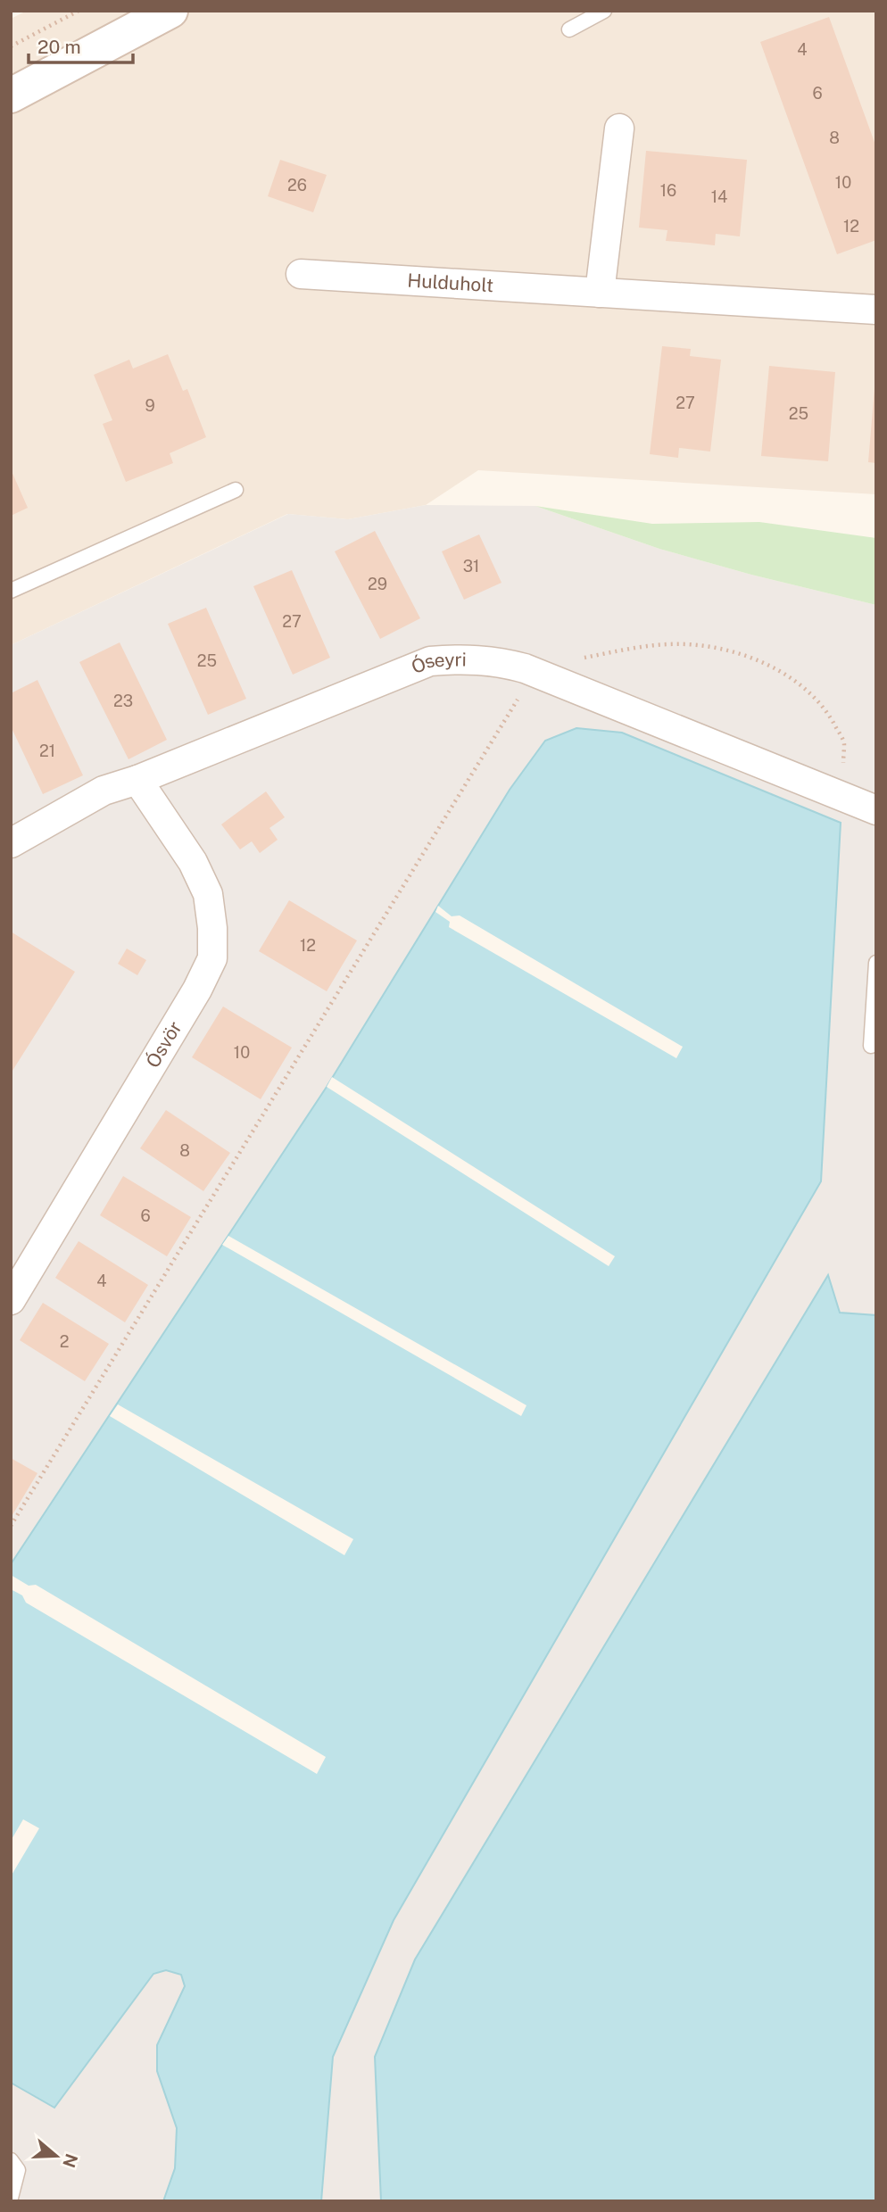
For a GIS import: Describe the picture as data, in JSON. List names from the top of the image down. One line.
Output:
{"streets":{"street":["Hulduholt","Óseyri","Ósvör"]},"crossings":[["Óseyri","Ósvör"]],"house_numbers":["4","6","8","10","26","16","14","12","27","9","25","31","29","27","25","23","21","12","10","8","6","4","2"],"scale_bar":"20 m","north":"right"}
